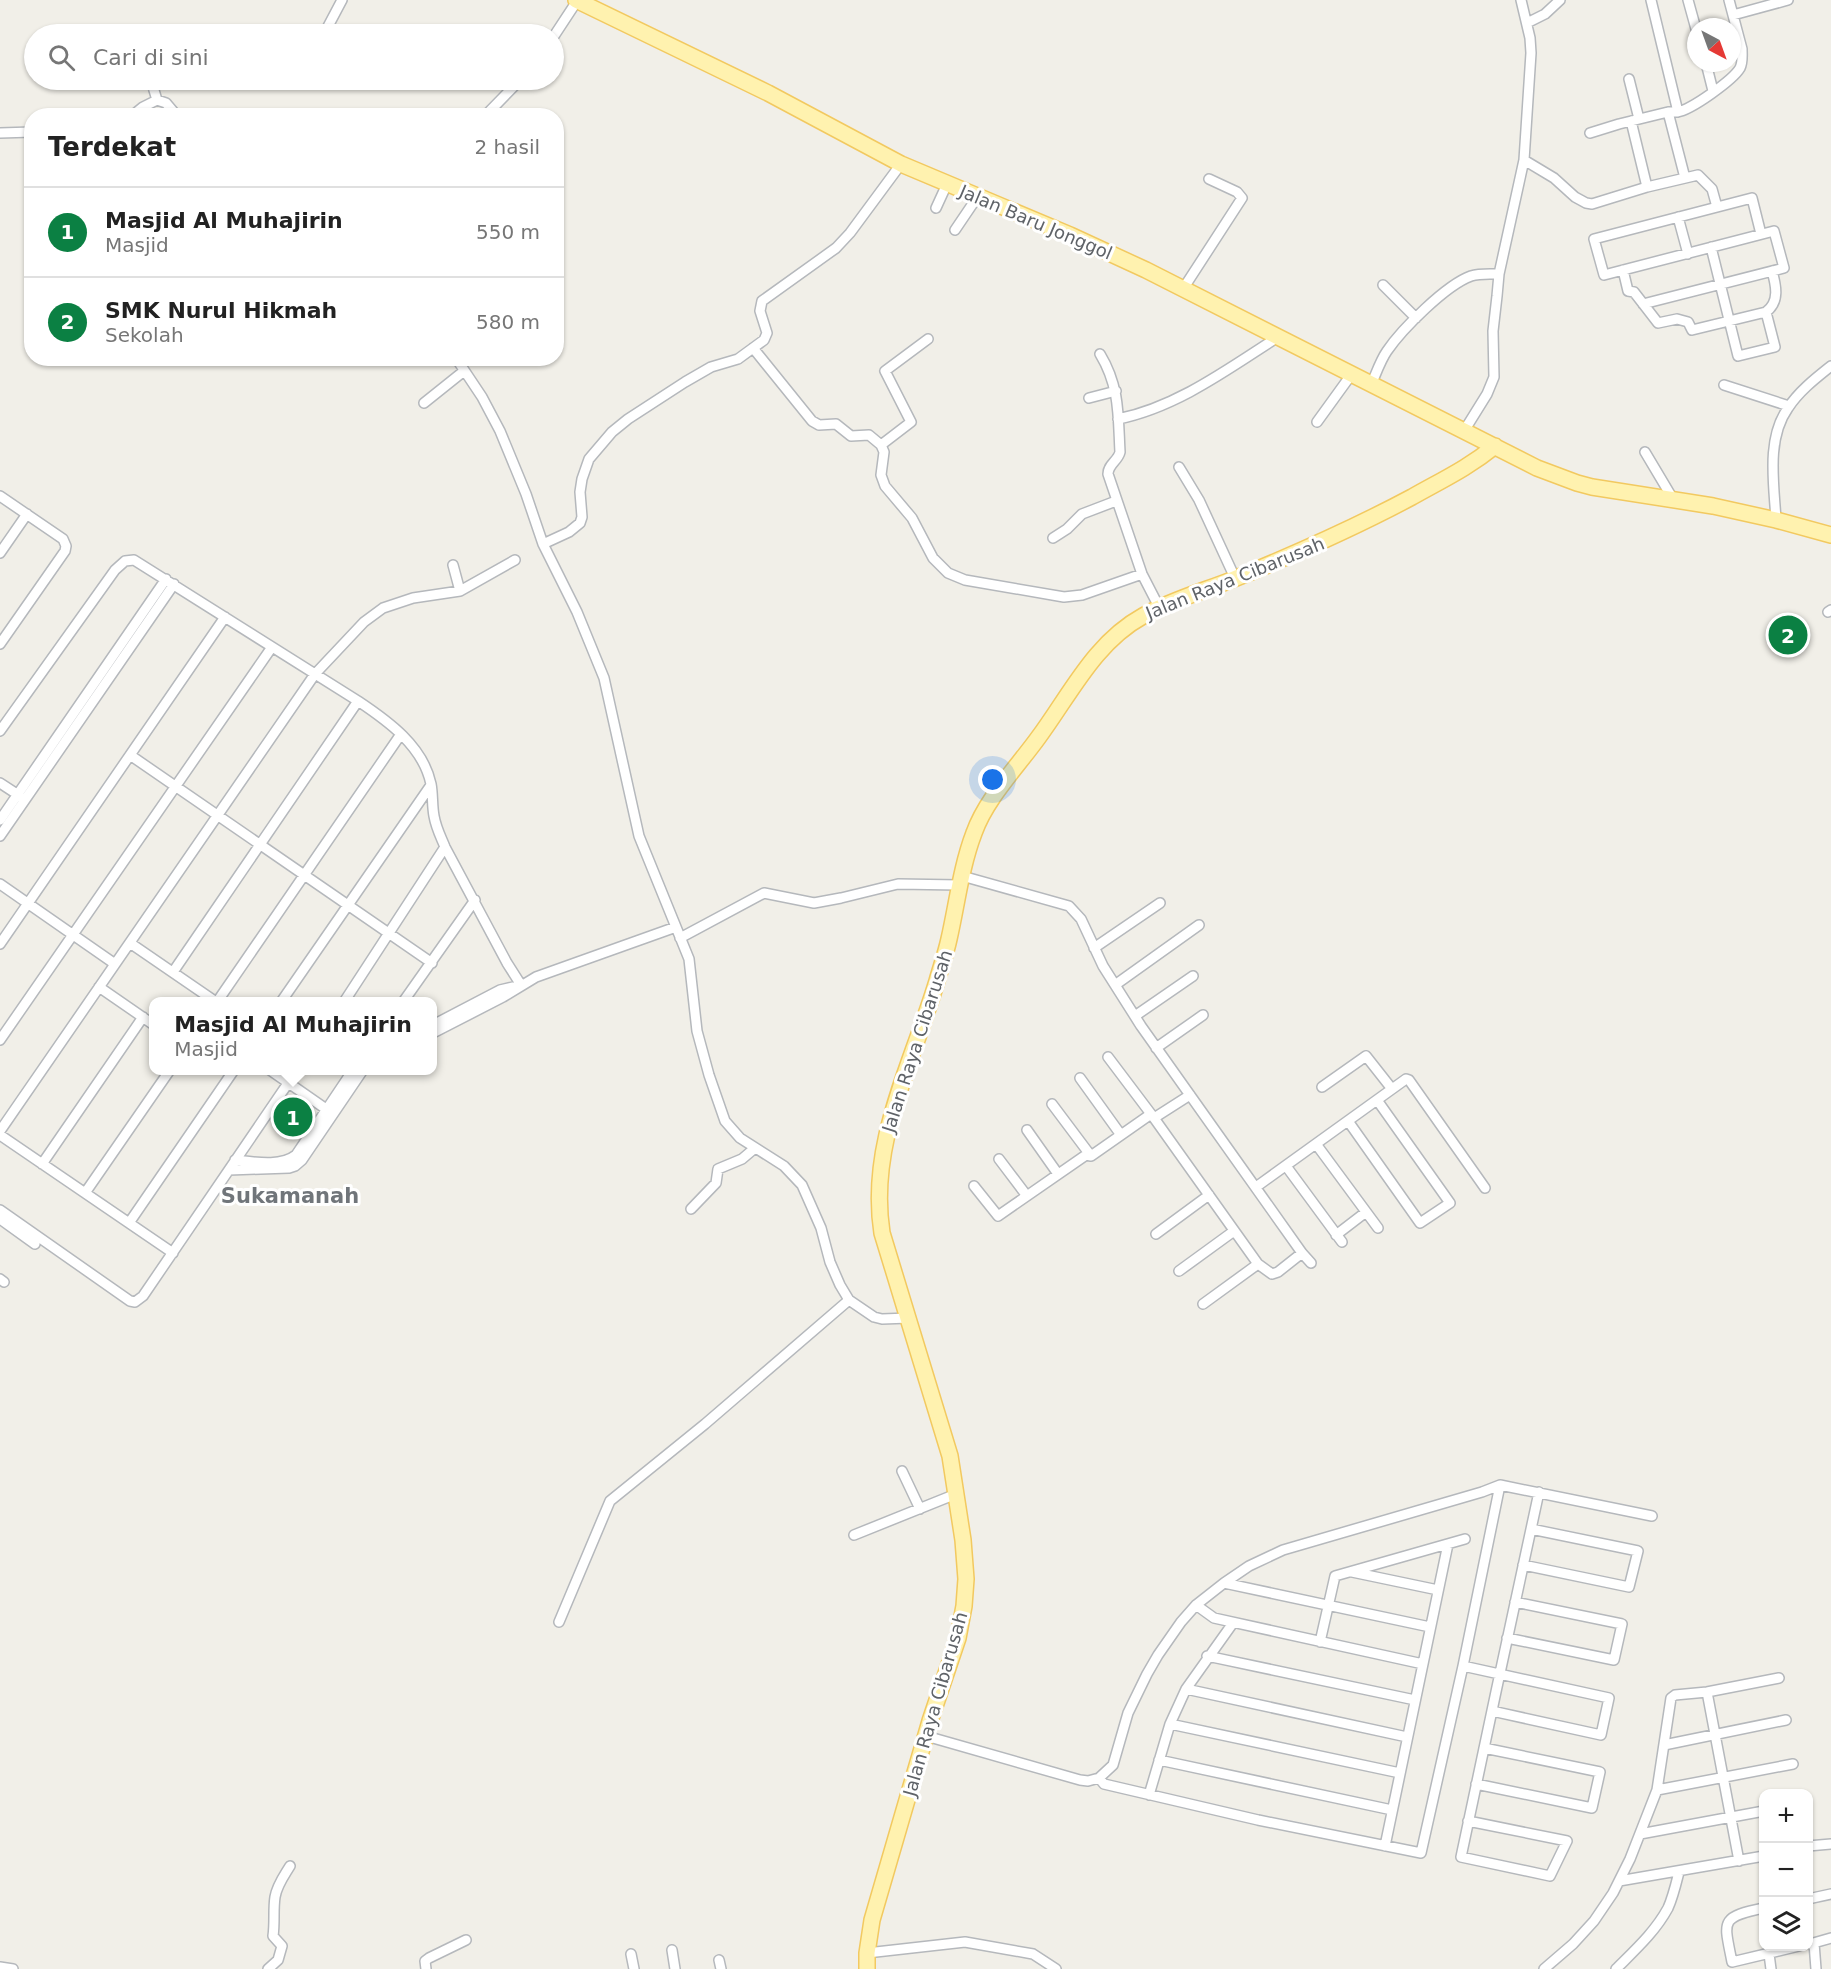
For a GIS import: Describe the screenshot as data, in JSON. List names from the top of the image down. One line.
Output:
{"streets":{"main road":["Jalan Baru Jonggol","Jalan Raya Cibarusah"]},"crossings":[["Jalan Baru Jonggol","Jalan Raya Cibarusah"]],"districts":["Sukamanah"],"north":"bottom right","page":{"search":"Cari di sini","heading":["Terdekat","2 hasil"],"list":[{"mark":"1","name":"Masjid Al Muhajirin","note":"Masjid","value":"550 m"},{"mark":"2","name":"SMK Nurul Hikmah","note":"Sekolah","value":"580 m"}],"pins":["2","1"],"popup":["Masjid Al Muhajirin","Masjid"],"map_buttons":["+","−"]}}
